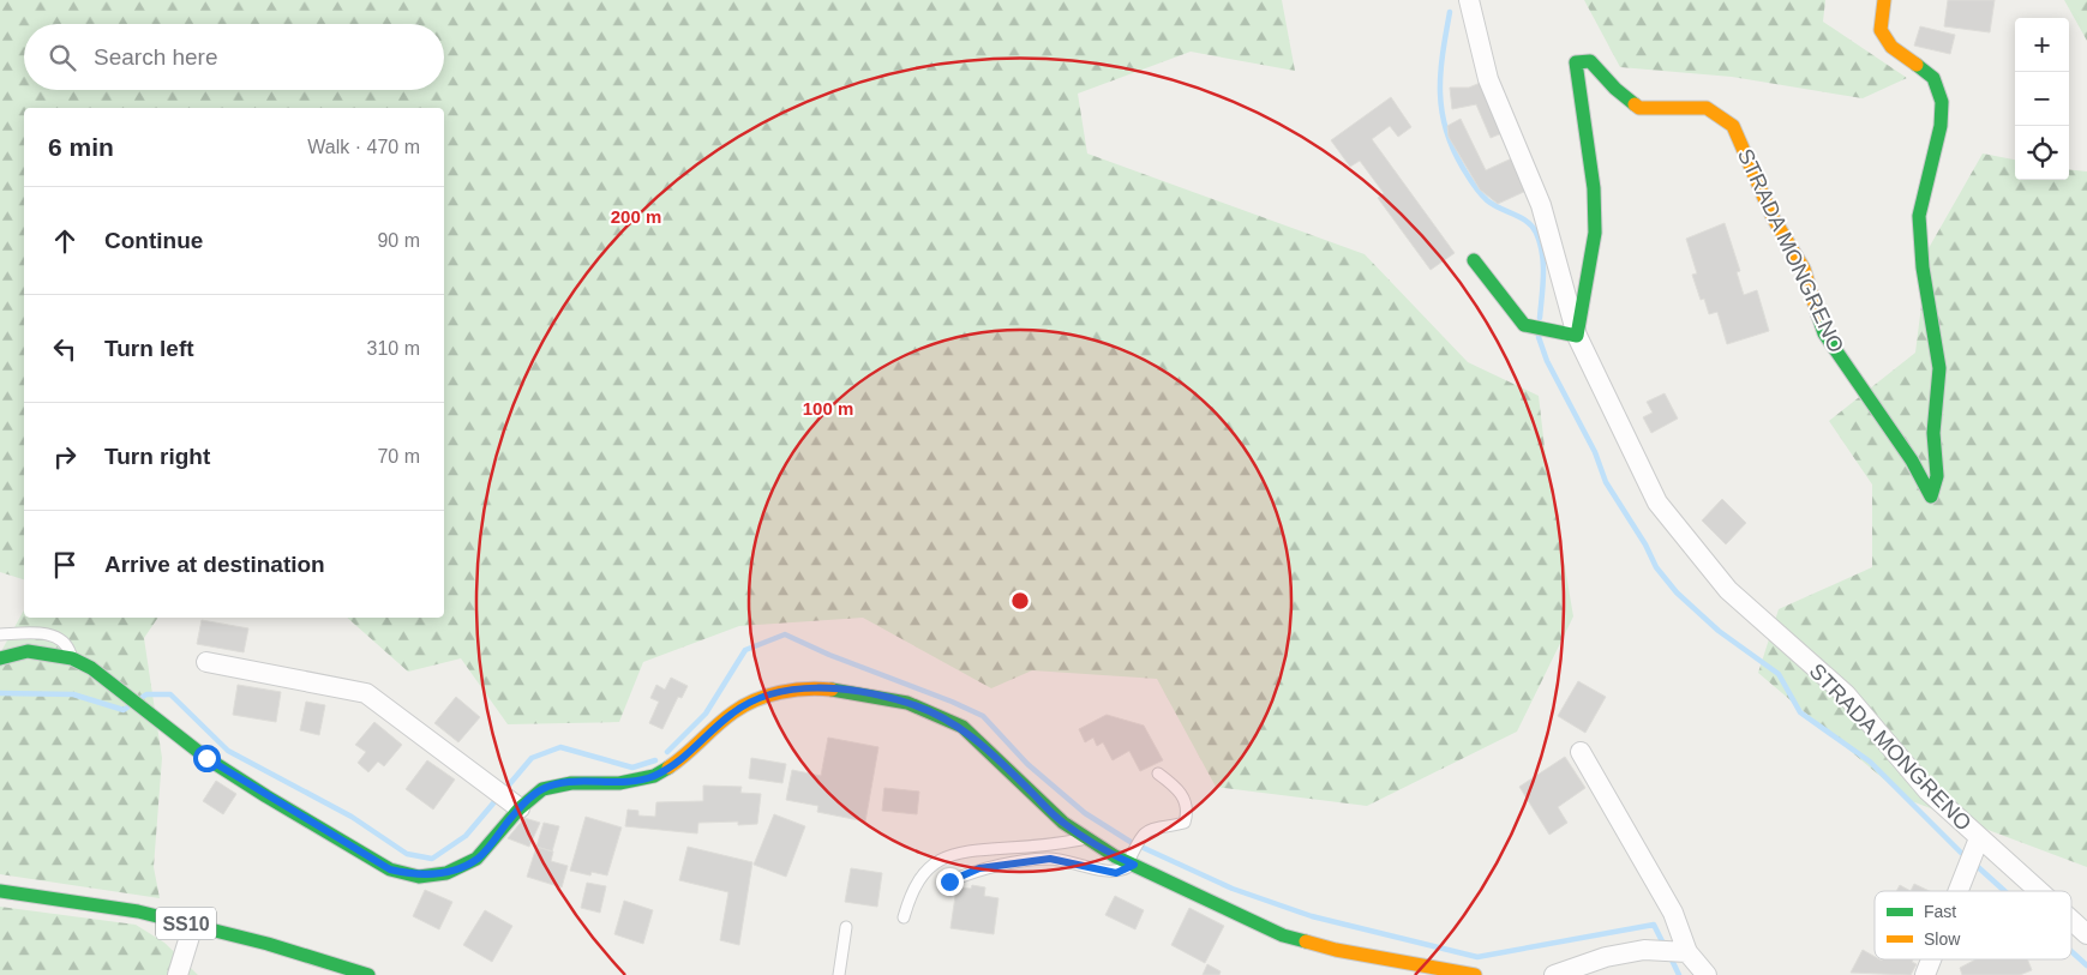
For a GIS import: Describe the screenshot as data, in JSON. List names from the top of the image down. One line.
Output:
{"streets":{"street":["STRADA MONGRENO","SS10"]},"legend":["Fast","Slow"],"page":{"map_buttons":["+","−"],"search":"Search here","heading":["6 min","Walk · 470 m"],"list":[["Continue","90 m"],["Turn left","310 m"],["Turn right","70 m"],"Arrive at destination"]},"rings":["200 m","100 m"]}
